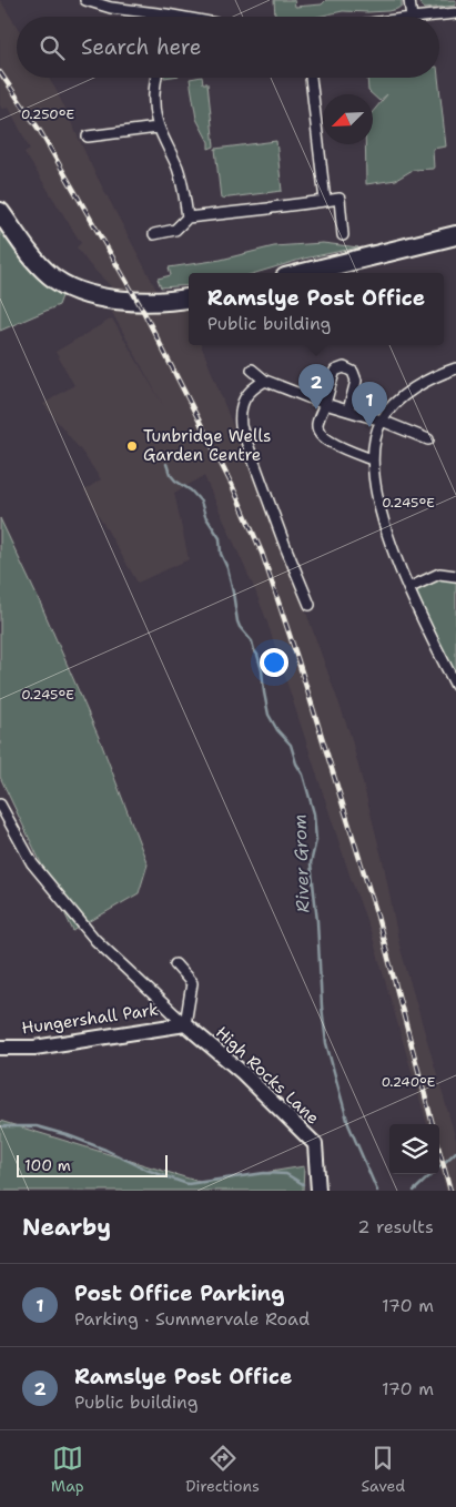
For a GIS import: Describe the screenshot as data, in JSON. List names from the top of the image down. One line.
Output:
{"streets":{"street":["Hungershall Park","High Rocks Lane"]},"crossings":[["Hungershall Park","High Rocks Lane"]],"water":["River Grom"],"places":["Tunbridge Wells Garden Centre"],"scale_bar":"100 m","north":"bottom left","page":{"search":"Search here","popup":["Ramslye Post Office","Public building"],"pins":["2","1"],"scale":"100 m","heading":["Nearby","2 results"],"list":[{"mark":"1","name":"Post Office Parking","note":"Parking · Summervale Road","value":"170 m"},{"mark":"2","name":"Ramslye Post Office","note":"Public building","value":"170 m"}],"nav":["Map","Directions","Saved"]},"coordinates":["0.250°E","0.245°E","0.240°E"]}
